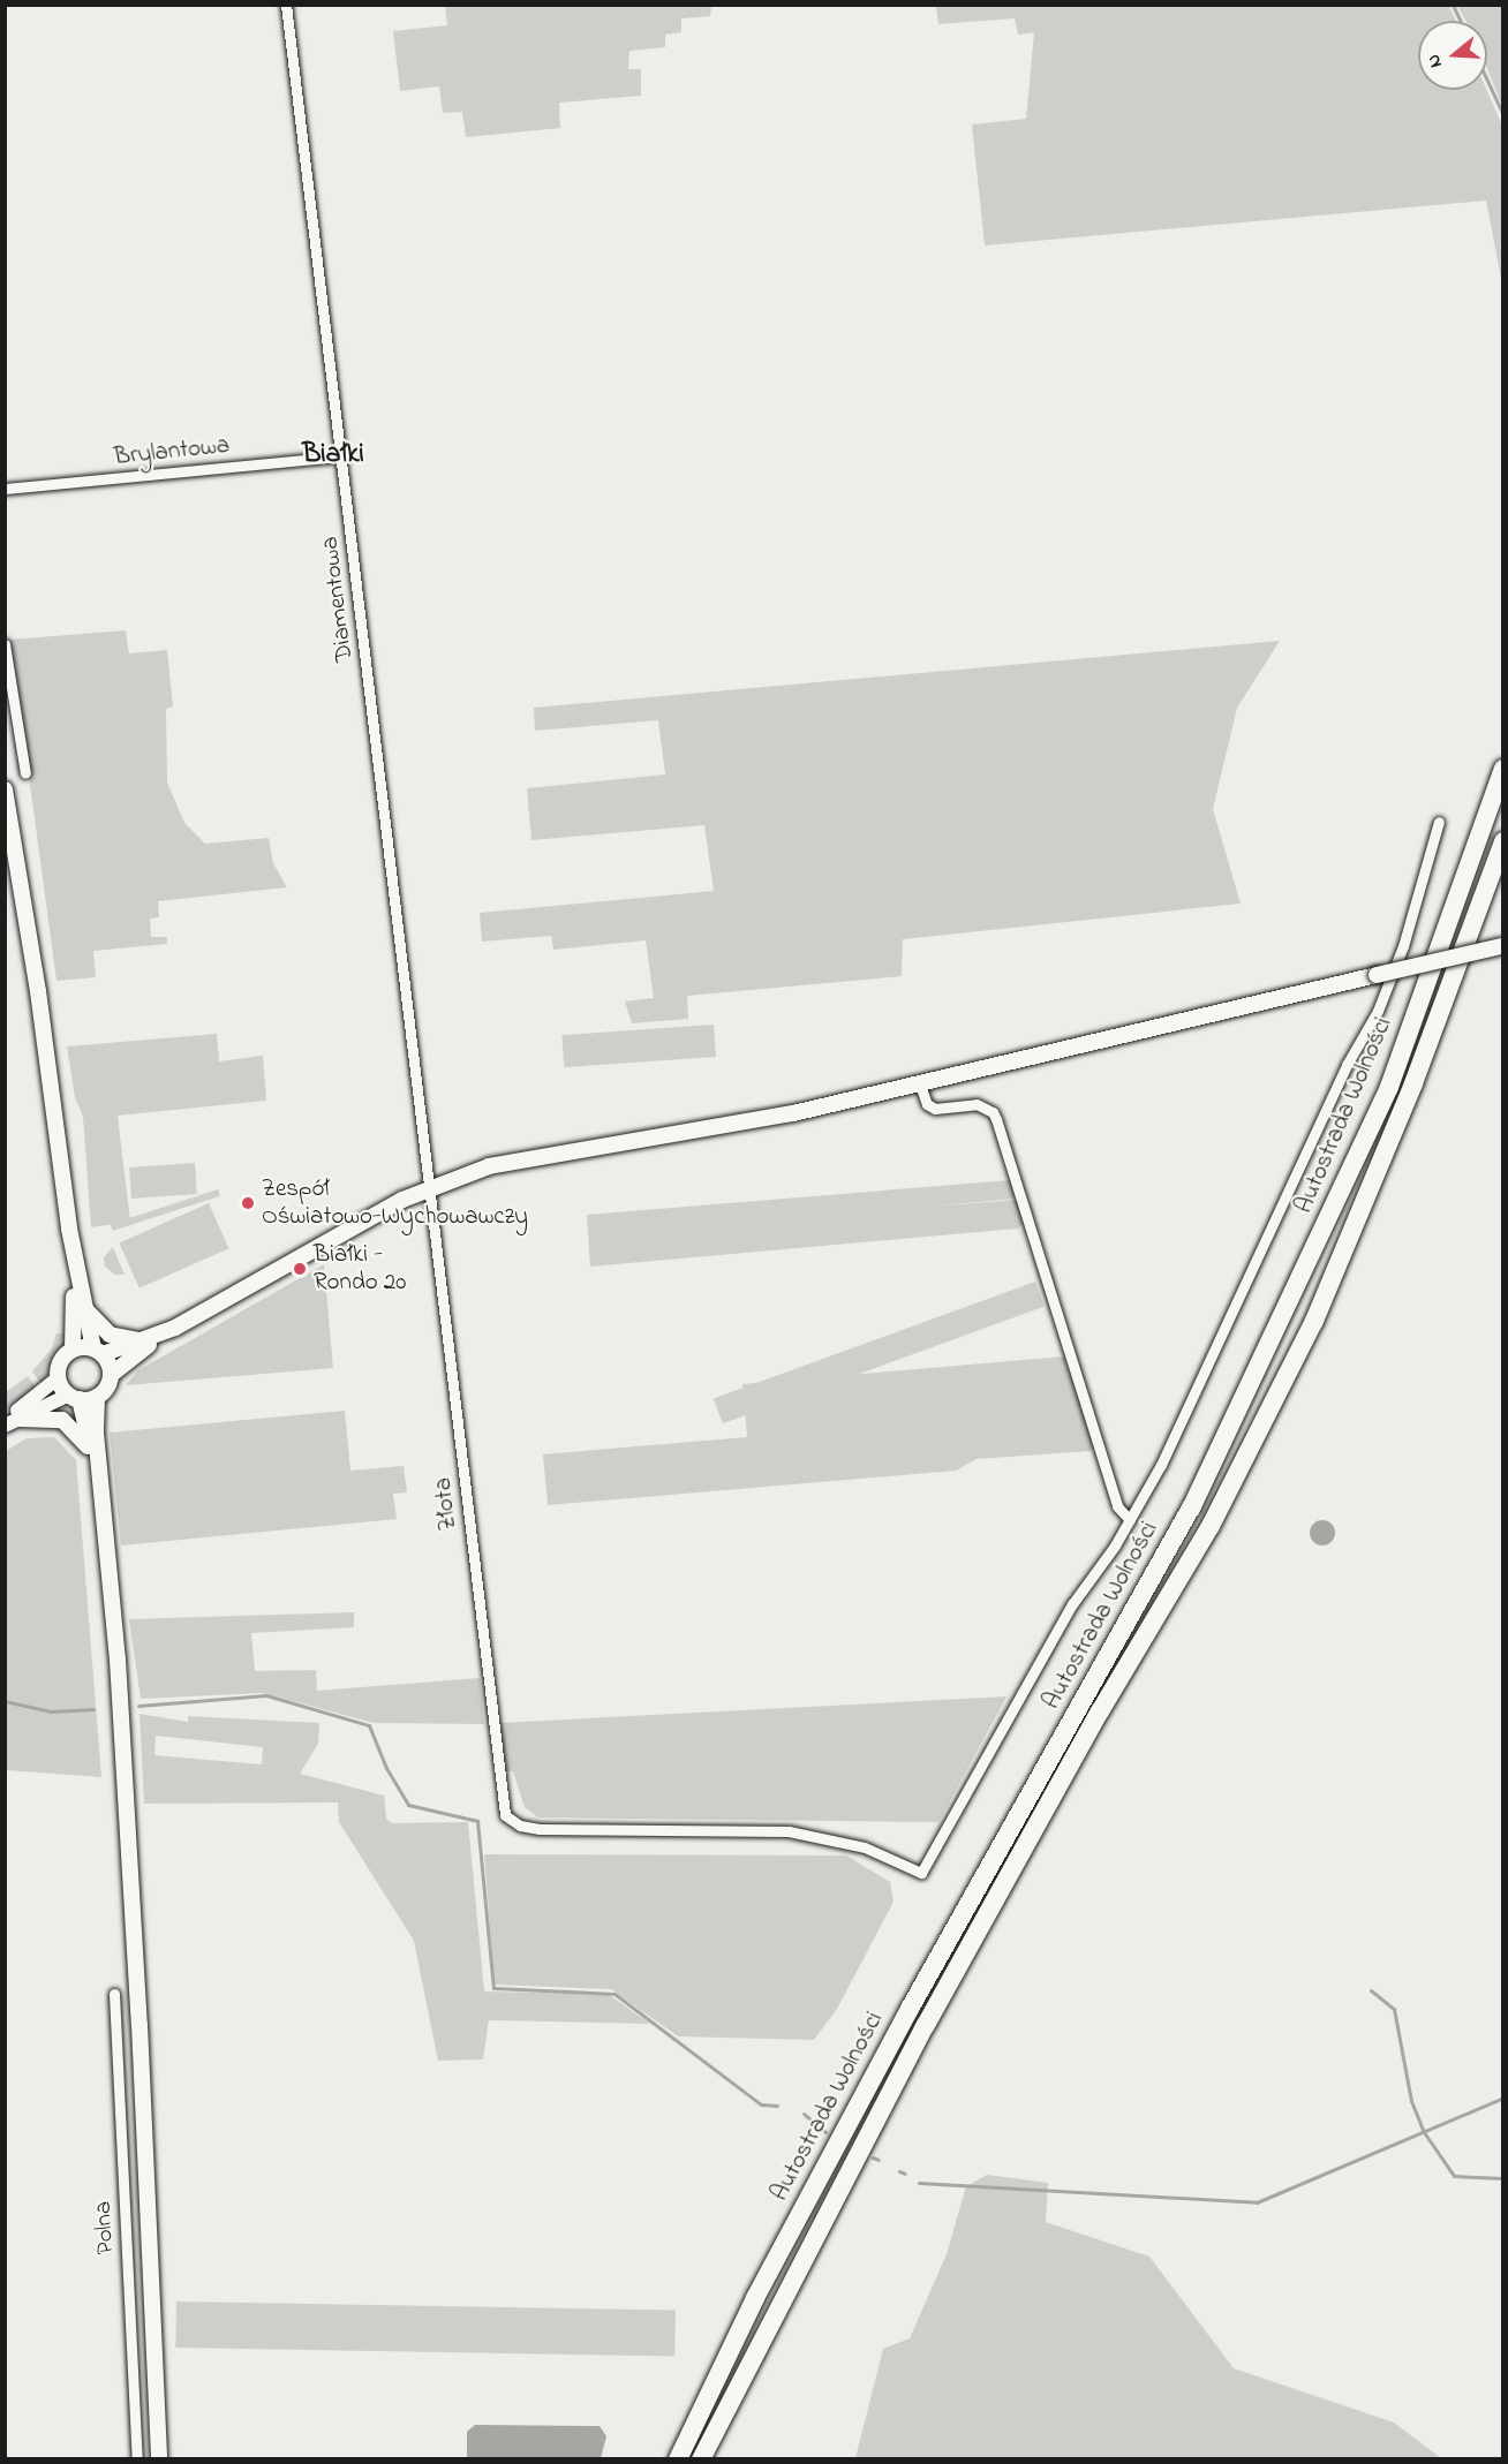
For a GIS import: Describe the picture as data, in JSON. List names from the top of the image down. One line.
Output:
{"streets":{"highway":["Autostrada Wolności"],"street":["Brylantowa","Diamentowa","Złota","Polna"]},"crossings":[["Brylantowa","Diamentowa"],["Diamentowa","Złota"]],"districts":["Białki"],"places":["Zespół Oświatowo-Wychowawczy","Białki - Rondo 20"],"north":"left"}
